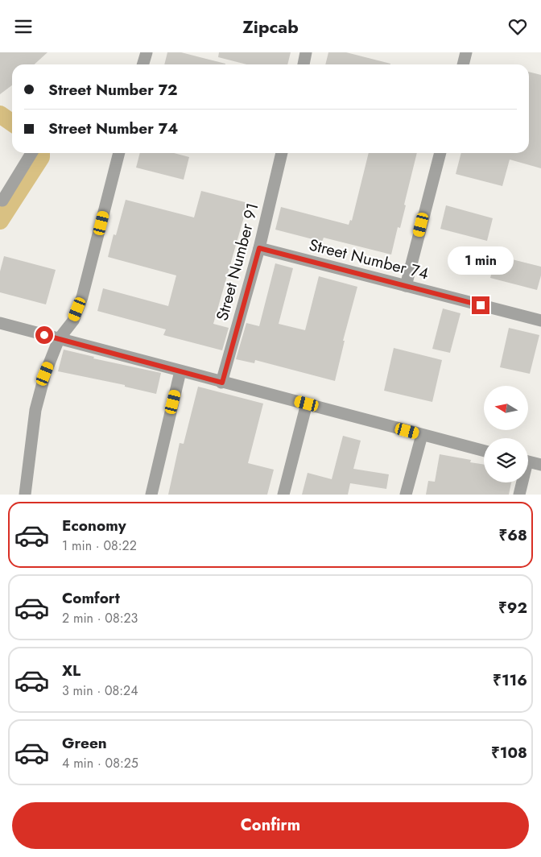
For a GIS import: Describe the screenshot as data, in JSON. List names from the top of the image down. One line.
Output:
{"streets":{"street":["Street Number 74","Street Number 91"]},"crossings":[["Street Number 74","Street Number 91"]],"north":"left","page":{"header":"Zipcab","banner":["Street Number 72","Street Number 74"],"bubble":"1 min","list":[{"name":"Economy","note":"1 min · 08:22","value":"₹68"},{"name":"Comfort","note":"2 min · 08:23","value":"₹92"},{"name":"XL","note":"3 min · 08:24","value":"₹116"},{"name":"Green","note":"4 min · 08:25","value":"₹108"}],"buttons":"Confirm"}}
